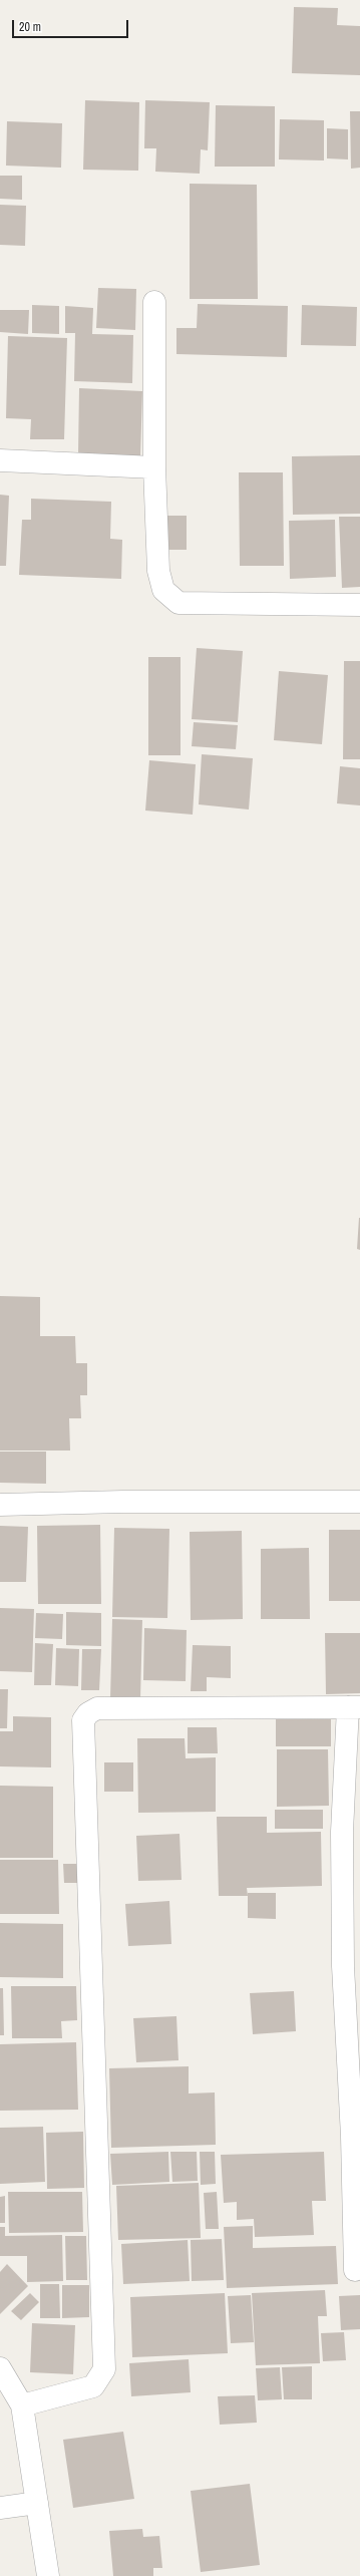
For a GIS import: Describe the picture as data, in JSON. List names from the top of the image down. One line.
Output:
{"scale_bar":"20 m"}
